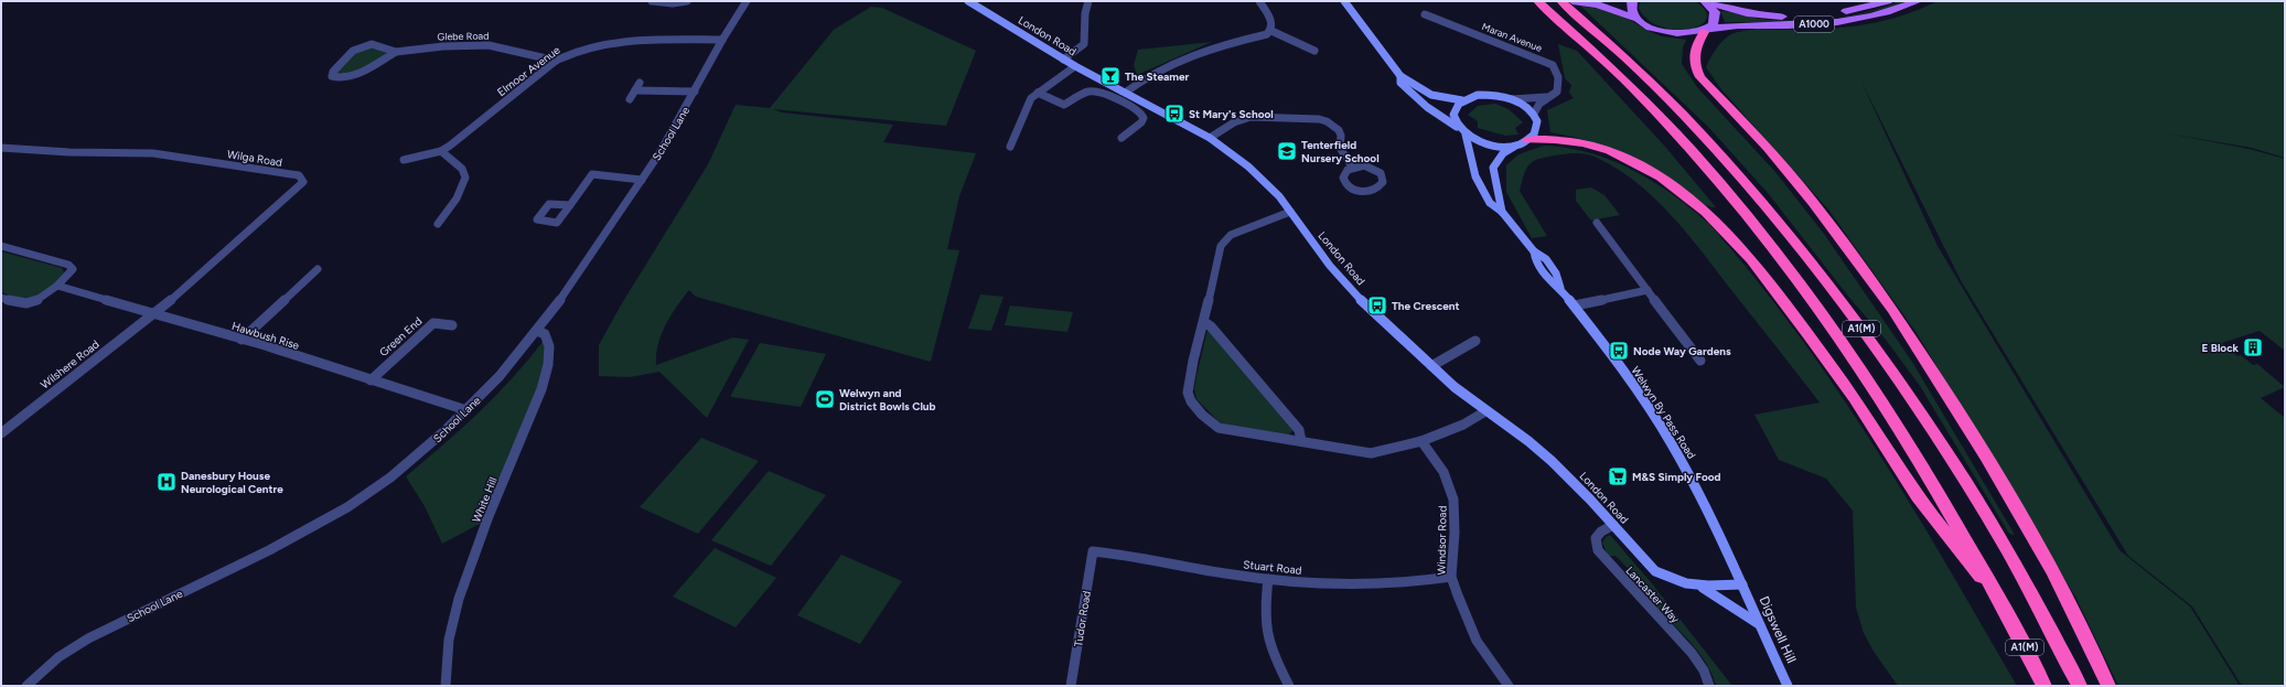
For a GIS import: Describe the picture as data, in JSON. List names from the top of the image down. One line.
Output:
{"streets":{"highway":["A1(M)"],"main road":["A1000","London Road","Welwyn By Pass Road","Digswell Hill"],"street":["Glebe Road","Maran Avenue","Elmoor Avenue","School Lane","Wilga Road","Hawbush Rise","Green End","Wilshere Road","White Hill","Windsor Road","Stuart Road","Lancaster Way","Tudor Road"]},"crossings":[["London Road","Welwyn By Pass Road"],["London Road","Lancaster Way"],["London Road","Digswell Hill"],["Glebe Road","Elmoor Avenue"],["Maran Avenue","A1(M)"],["Maran Avenue","Welwyn By Pass Road"],["Elmoor Avenue","School Lane"],["School Lane","Hawbush Rise"],["School Lane","White Hill"],["Wilga Road","Hawbush Rise"],["Wilga Road","Wilshere Road"],["A1(M)","Welwyn By Pass Road"],["Hawbush Rise","Green End"],["Hawbush Rise","Wilshere Road"],["Welwyn By Pass Road","Digswell Hill"],["Windsor Road","Stuart Road"],["Stuart Road","Tudor Road"]],"places":{"bar":["The Steamer"],"bus stop":["St Mary's School","The Crescent","Node Way Gardens"],"school or university":["Tenterfield Nursery School"],"building":["E Block"],"sports":["Welwyn and District Bowls Club"],"supermarket":["M&S Simply Food"],"hospital":["Danesbury House Neurological Centre"]}}
